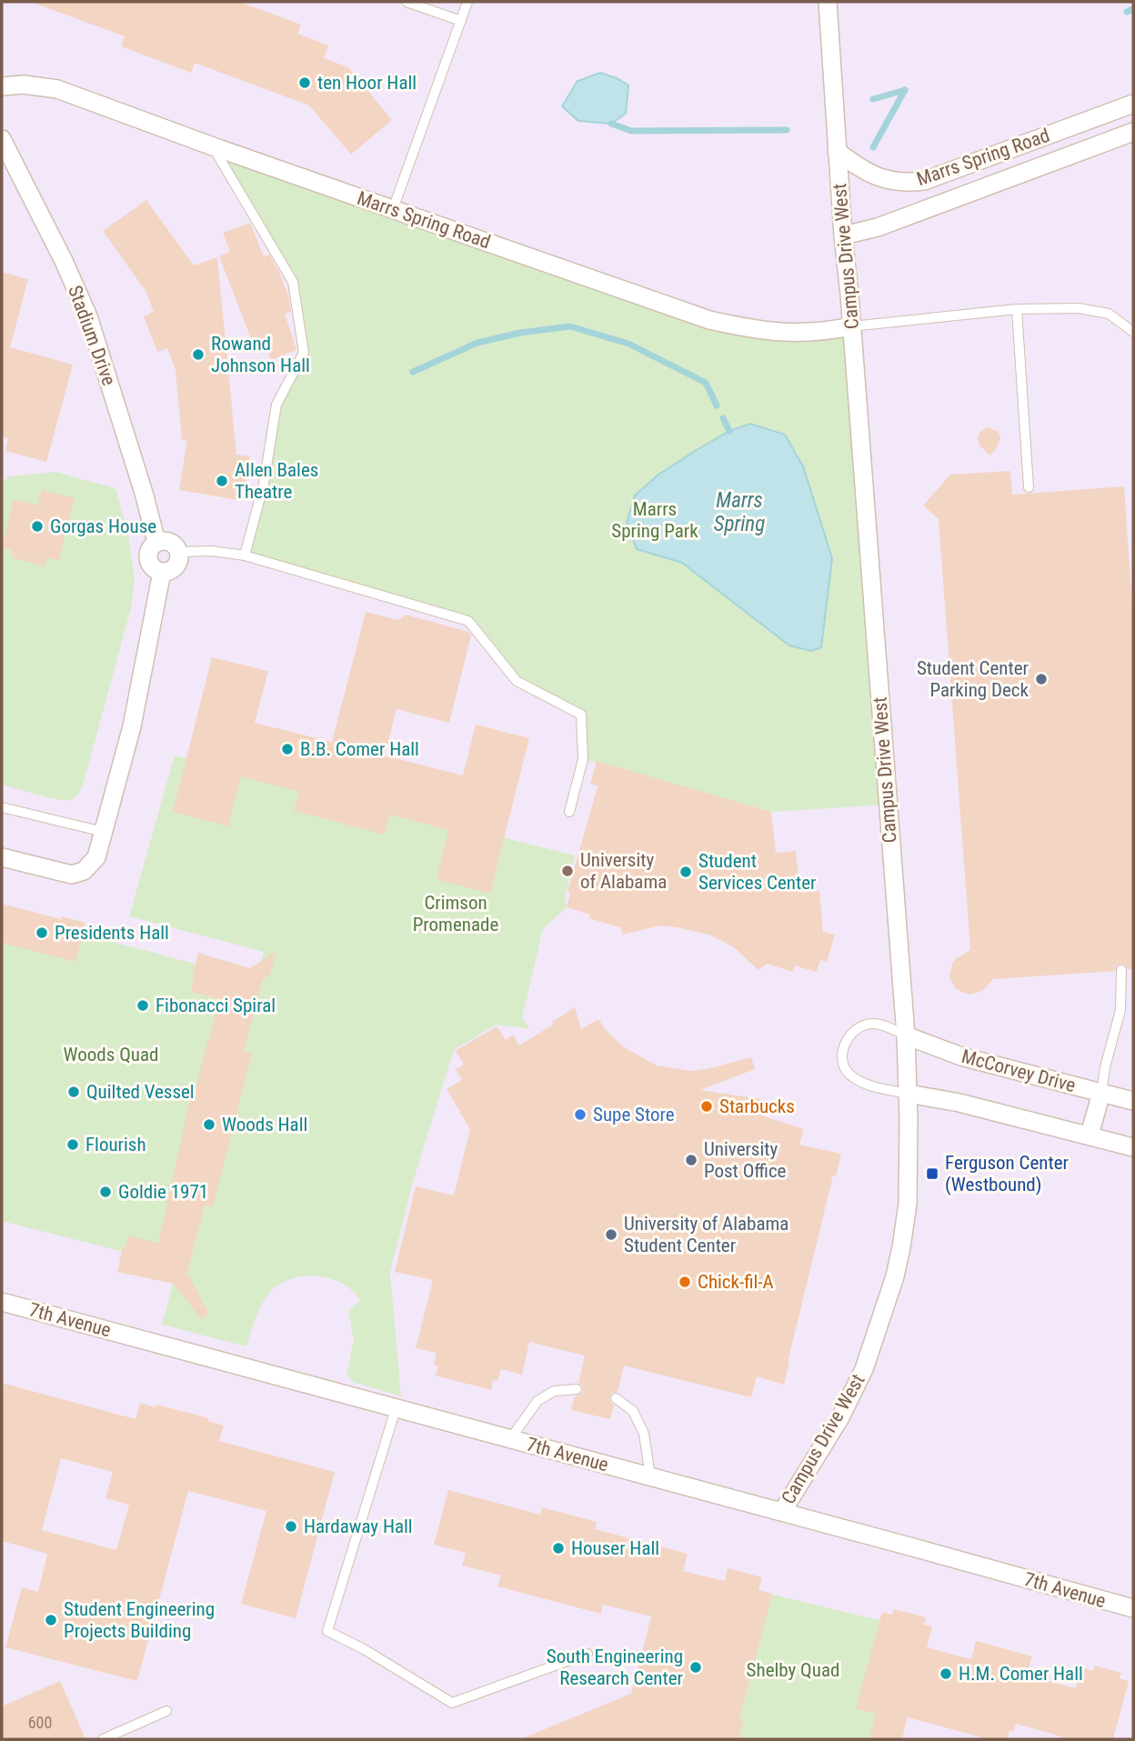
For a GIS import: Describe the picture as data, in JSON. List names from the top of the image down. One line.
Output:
{"streets":{"street":["Marrs Spring Road","Campus Drive West","Stadium Drive","McCorvey Drive","7th Avenue"]},"crossings":[["Marrs Spring Road","Campus Drive West"],["Campus Drive West","McCorvey Drive"],["Campus Drive West","7th Avenue"]],"water":["Marrs Spring"],"parks":["Marrs Spring Park","Crimson Promenade","Woods Quad","Shelby Quad"],"places":{"other":["ten Hoor Hall","Rowand Johnson Hall","Allen Bales Theatre","Gorgas House","Student Center Parking Deck","B.B. Comer Hall","University of Alabama","Student Services Center","Presidents Hall","Fibonacci Spiral","Quilted Vessel","Starbucks","Supe Store","Woods Hall","Flourish","University Post Office","Goldie 1971","University of Alabama Student Center","Chick-fil-A","Hardaway Hall","Houser Hall","Student Engineering Projects Building","South Engineering Research Center","H.M. Comer Hall"],"transit":["Ferguson Center (Westbound)"]},"house_numbers":["600"]}
